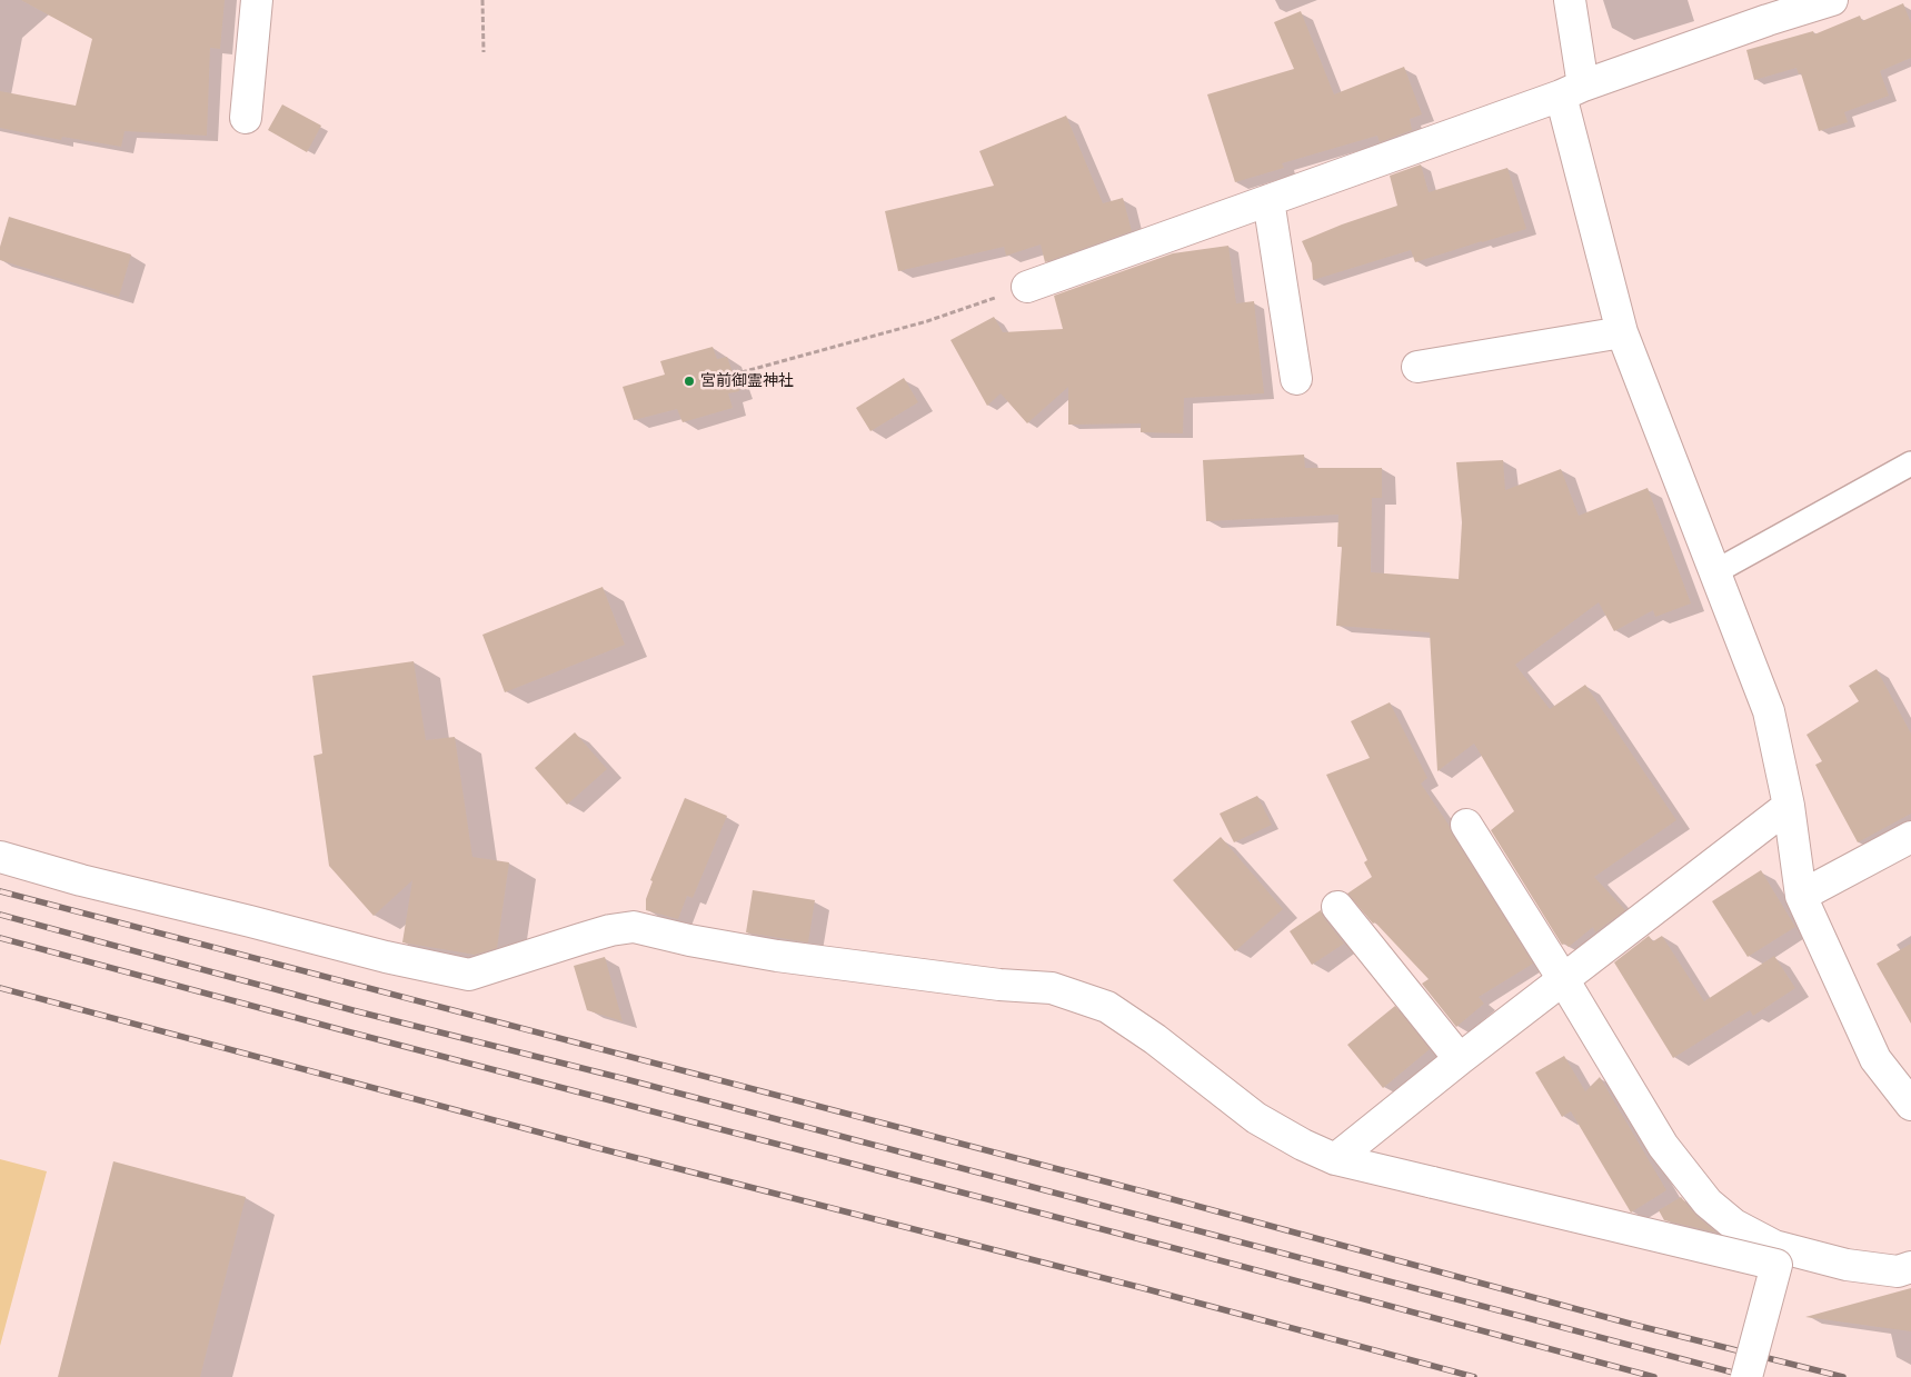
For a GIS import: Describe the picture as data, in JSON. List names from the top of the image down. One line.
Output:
{"places":["宮前御霊神社"]}
